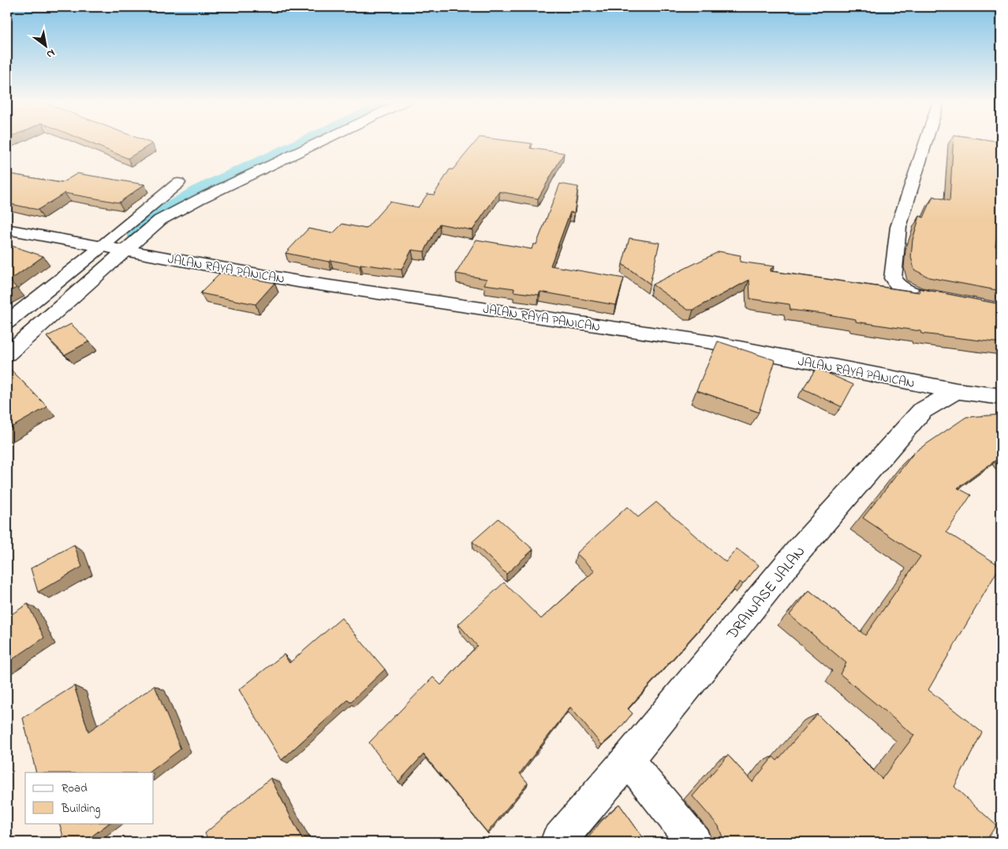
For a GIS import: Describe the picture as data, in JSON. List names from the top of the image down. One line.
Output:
{"streets":{"street":["JALAN RAYA PANICAN","DRAINASE JALAN"]},"crossings":[["JALAN RAYA PANICAN","DRAINASE JALAN"]],"legend":["Road","Building"],"north":"bottom right"}
